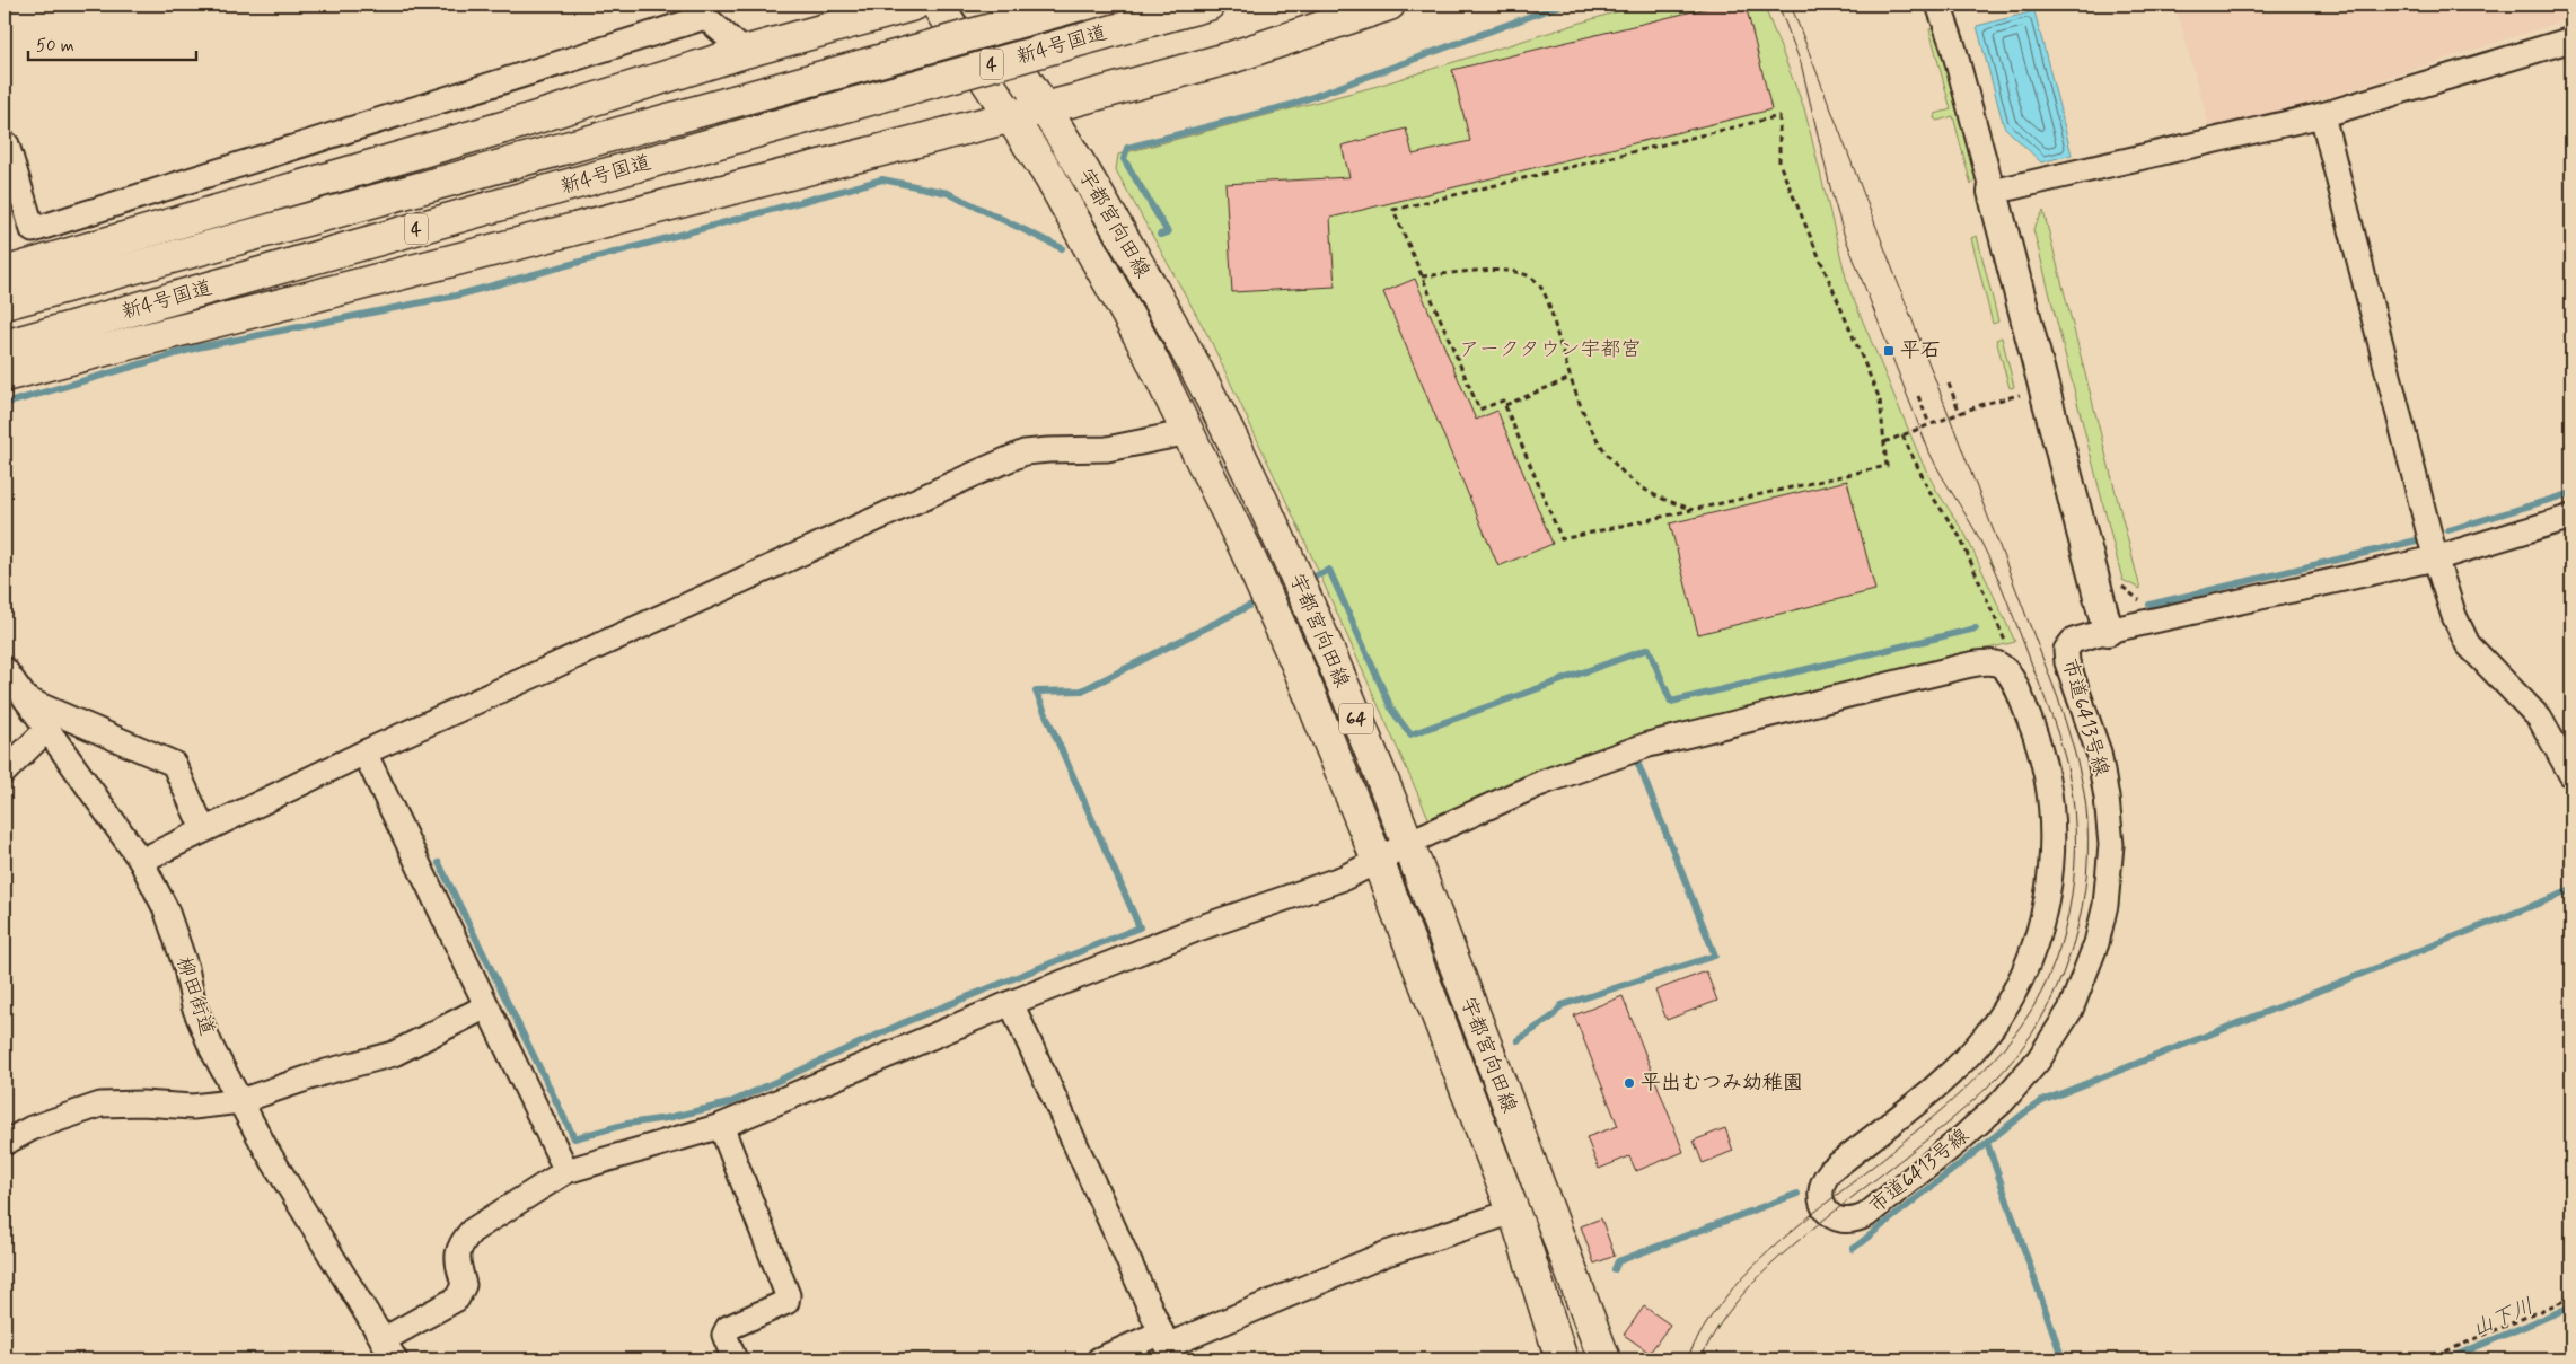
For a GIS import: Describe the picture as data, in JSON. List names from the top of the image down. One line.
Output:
{"streets":{"main road":["新4号国道","4","宇都宮向田線","64"],"street":["市道6413号線","柳田街道"]},"water":["山下川"],"parks":["アークタウン宇都宮"],"places":{"transit":["平石"],"other":["平出むつみ幼稚園"]},"scale_bar":"50 m"}
